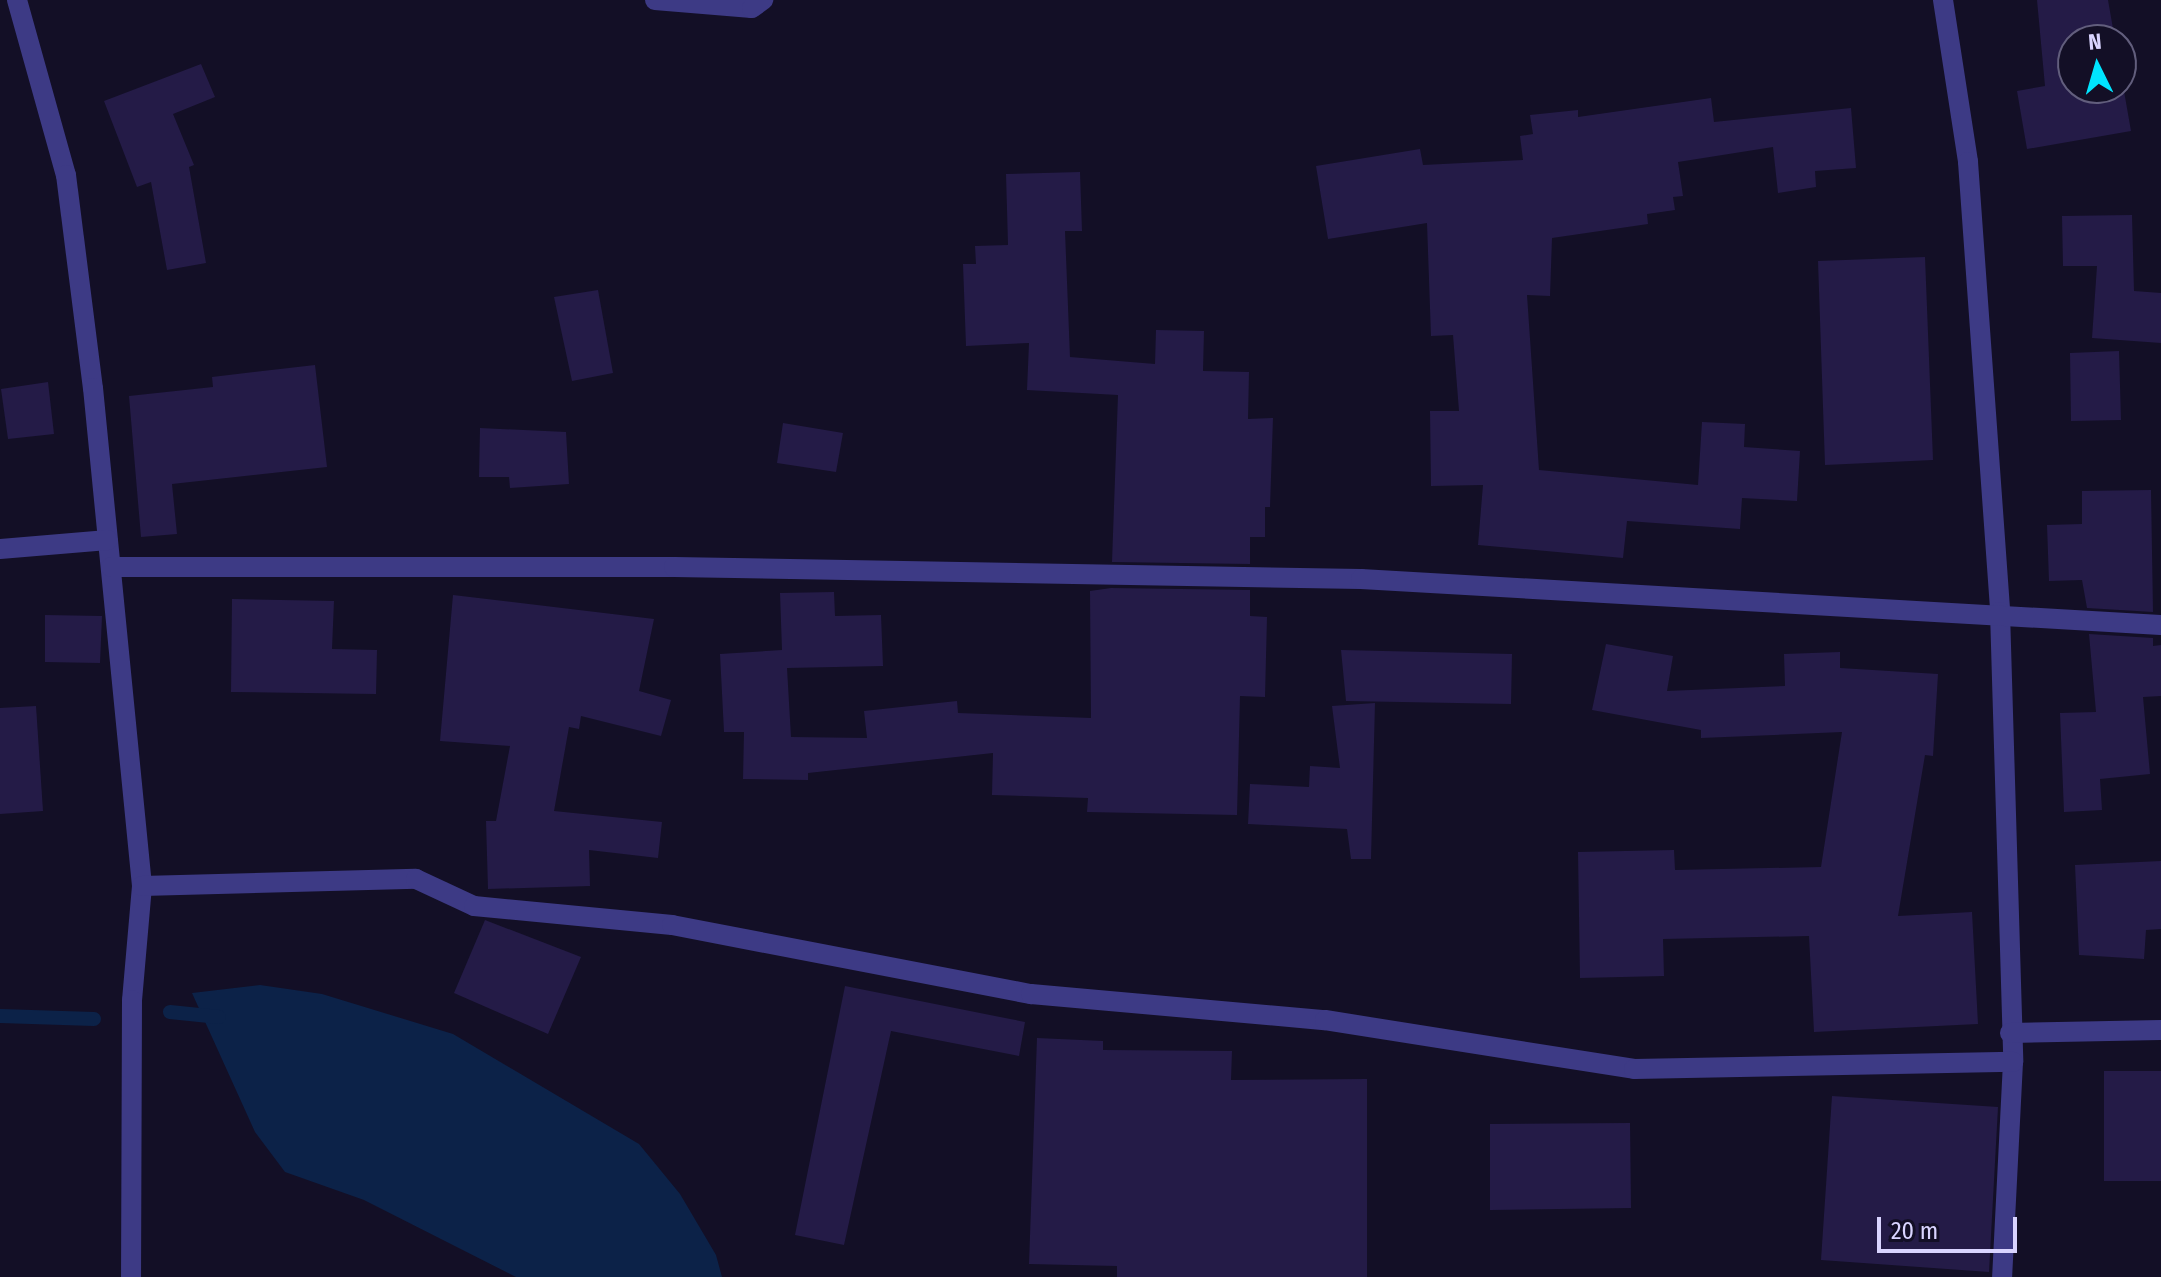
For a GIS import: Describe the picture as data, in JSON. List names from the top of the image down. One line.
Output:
{"scale_bar":"20 m","north":"top"}
